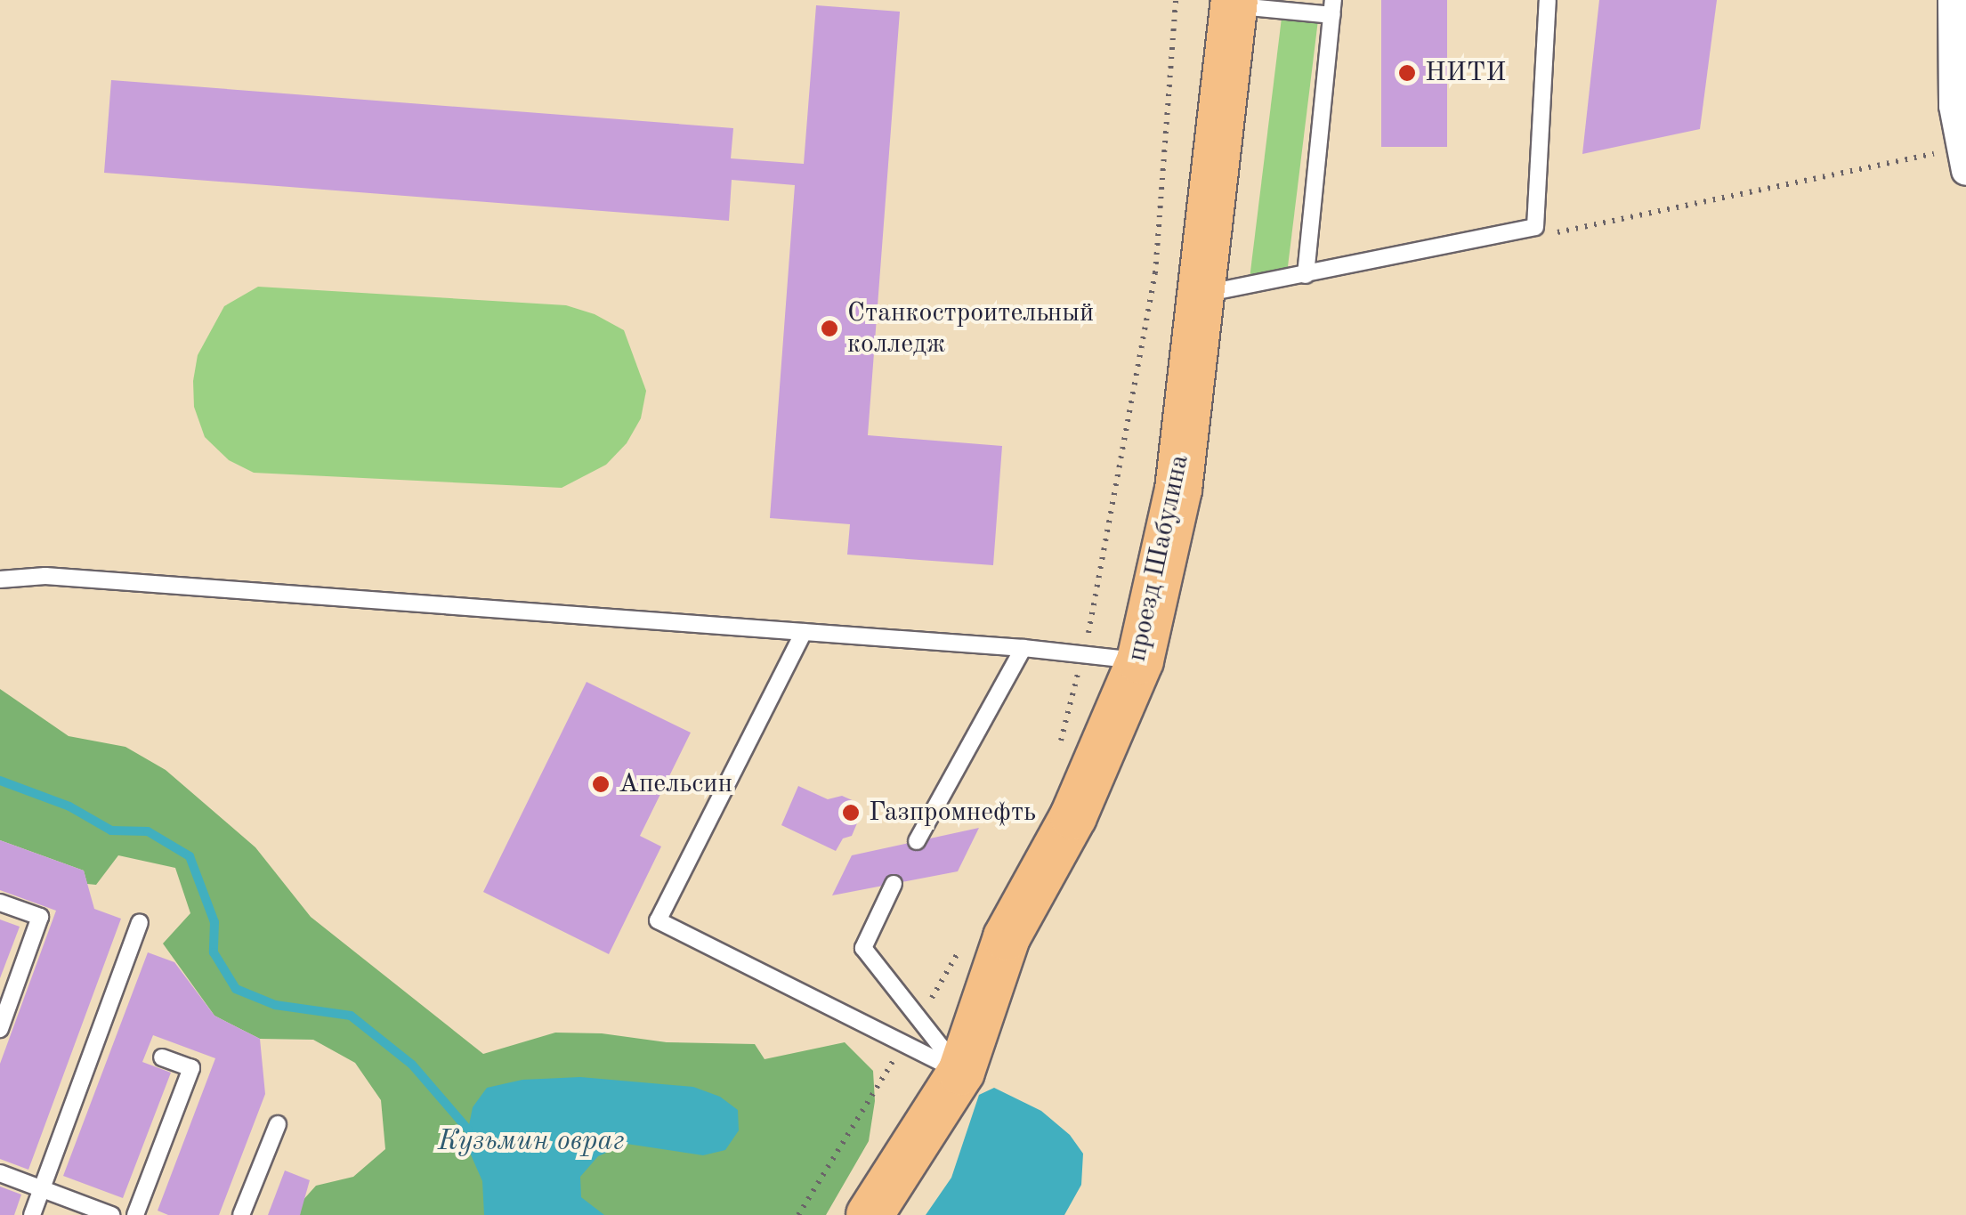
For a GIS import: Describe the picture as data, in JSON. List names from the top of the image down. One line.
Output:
{"streets":{"main road":["проезд Шабулина"]},"water":["Кузьмин овраг"],"places":["НИТИ","Станкостроительный колледж","Апельсин","Газпромнефть"]}
